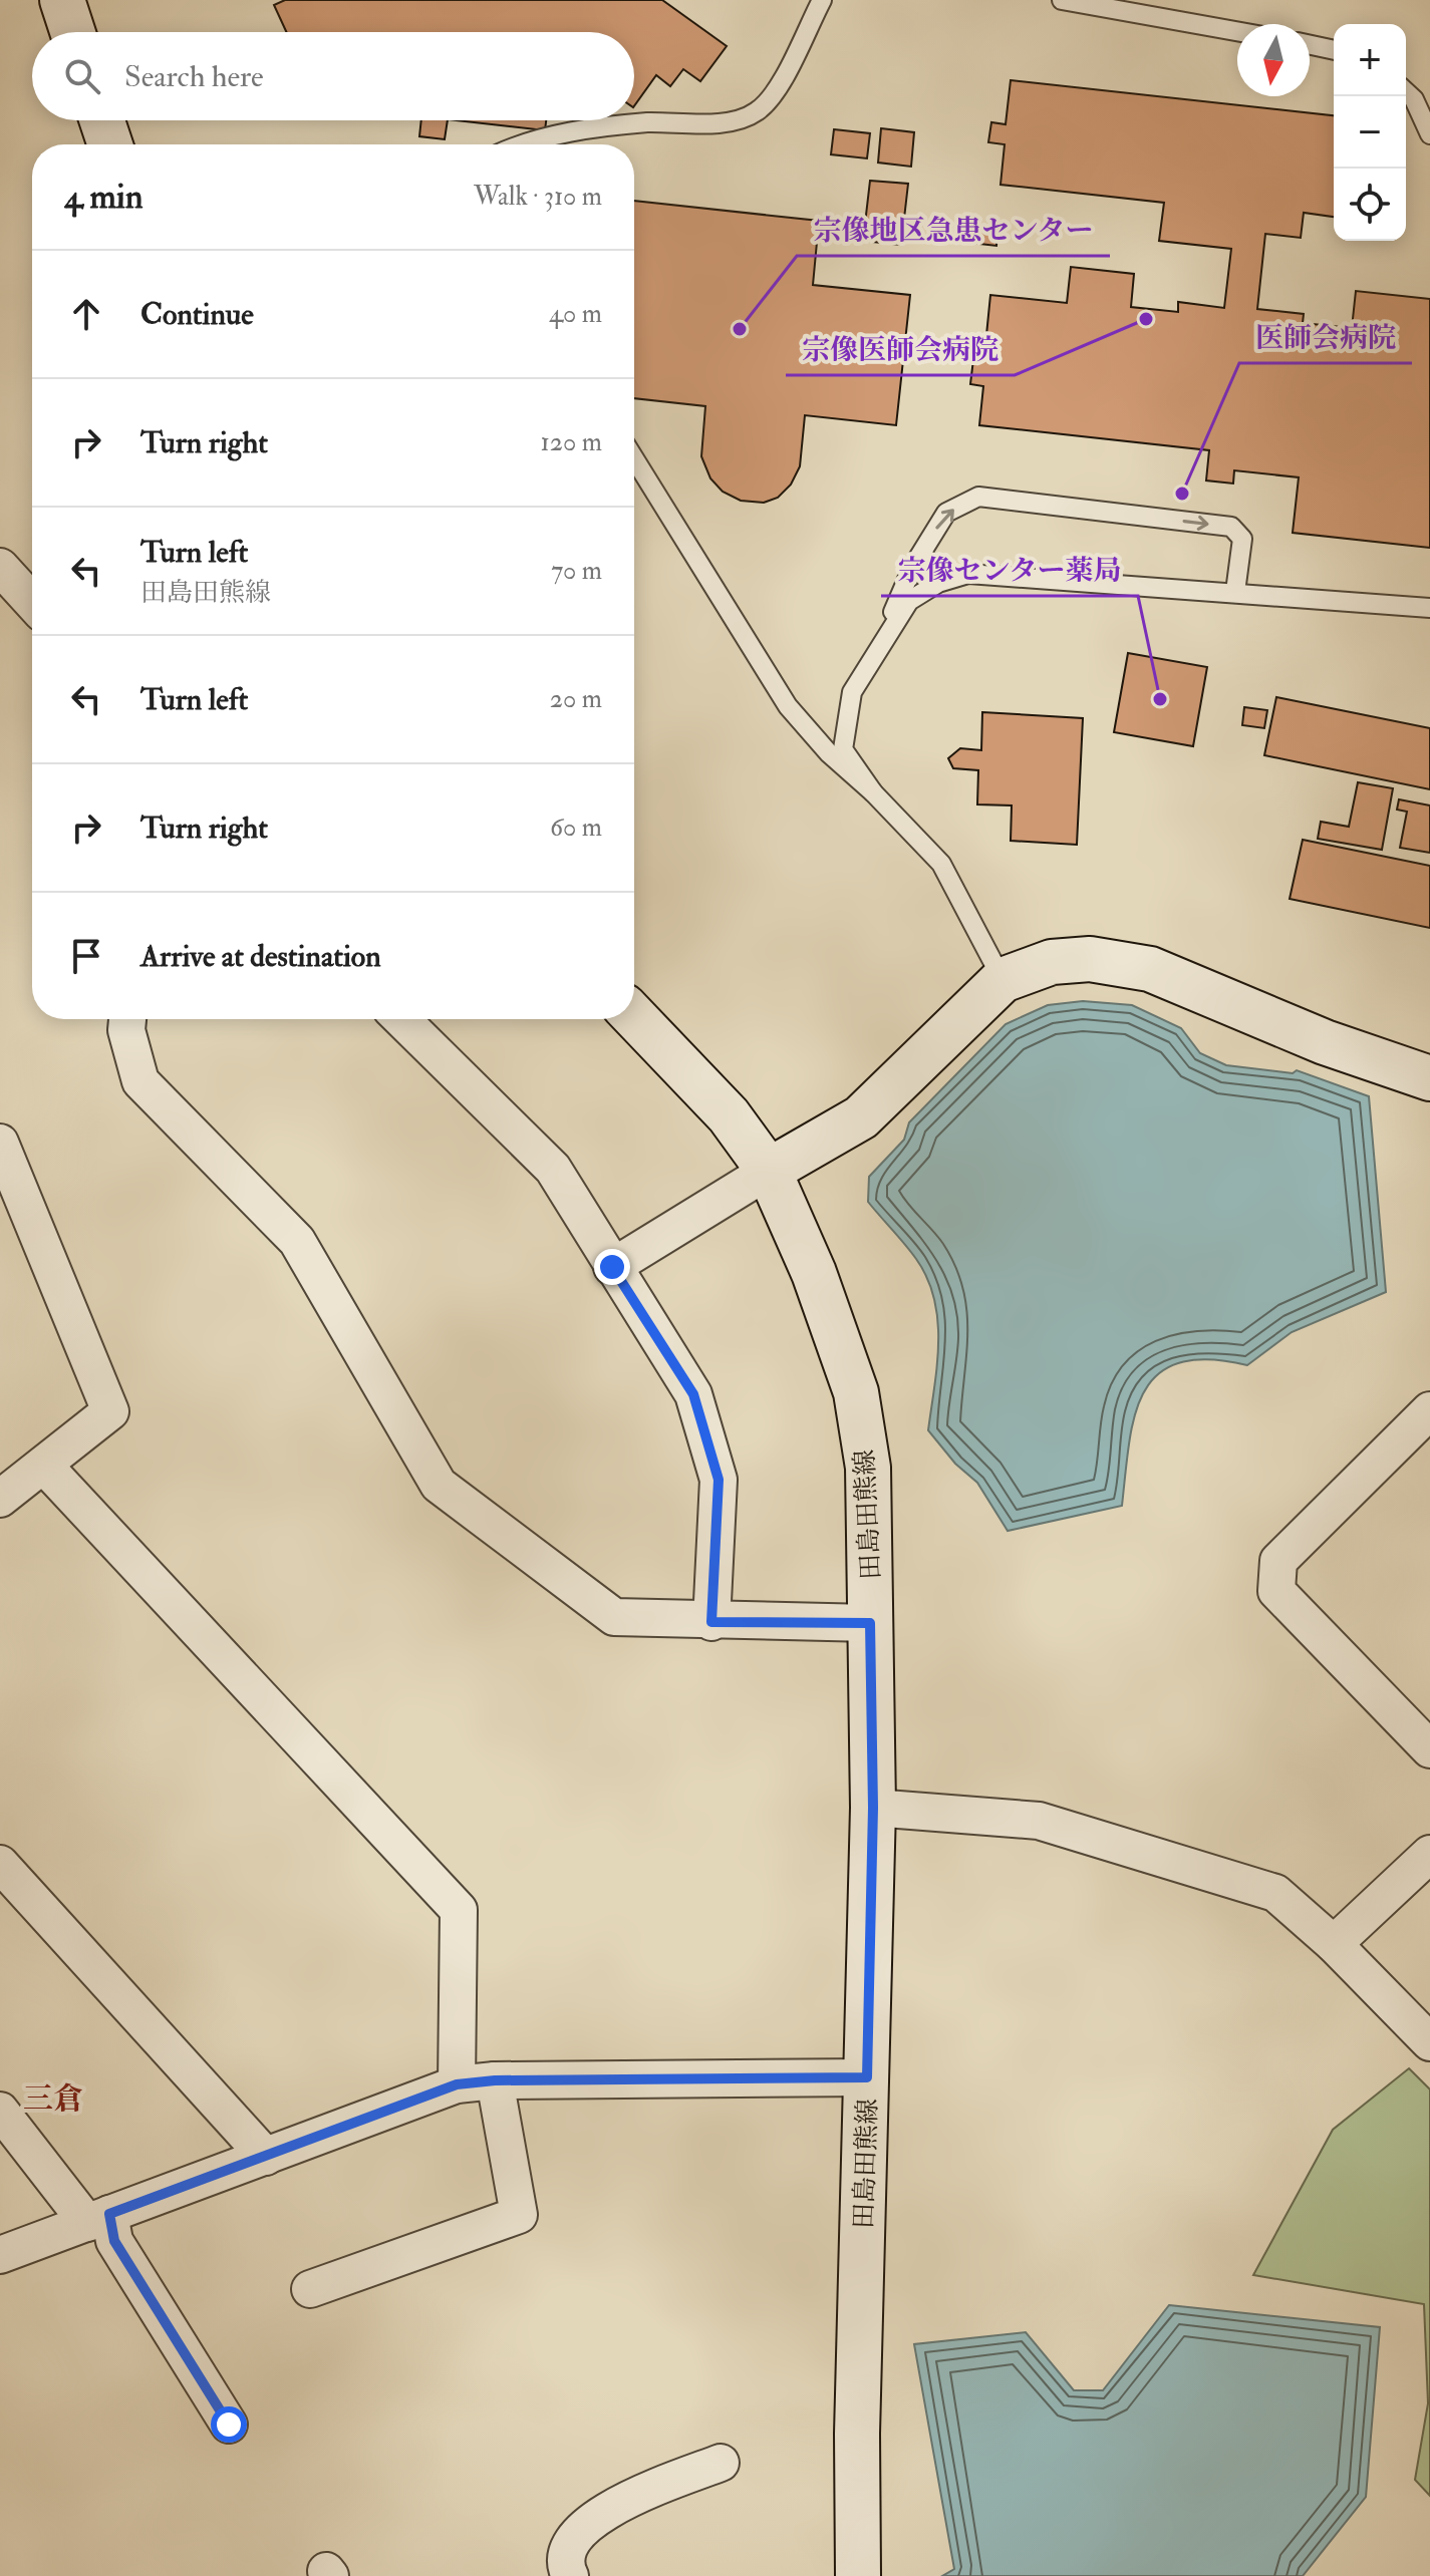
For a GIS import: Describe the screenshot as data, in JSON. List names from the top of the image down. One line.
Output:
{"streets":{"main road":["田島田熊線"]},"districts":["三倉"],"places":["宗像医師会病院","宗像地区急患センター","医師会病院","宗像センター薬局"],"north":"bottom","page":{"map_buttons":["+","−"],"search":"Search here","heading":["4 min","Walk · 310 m"],"list":[["Continue","40 m"],["Turn right","120 m"],["Turn left","田島田熊線","70 m"],["Turn left","20 m"],["Turn right","60 m"],"Arrive at destination"]}}
